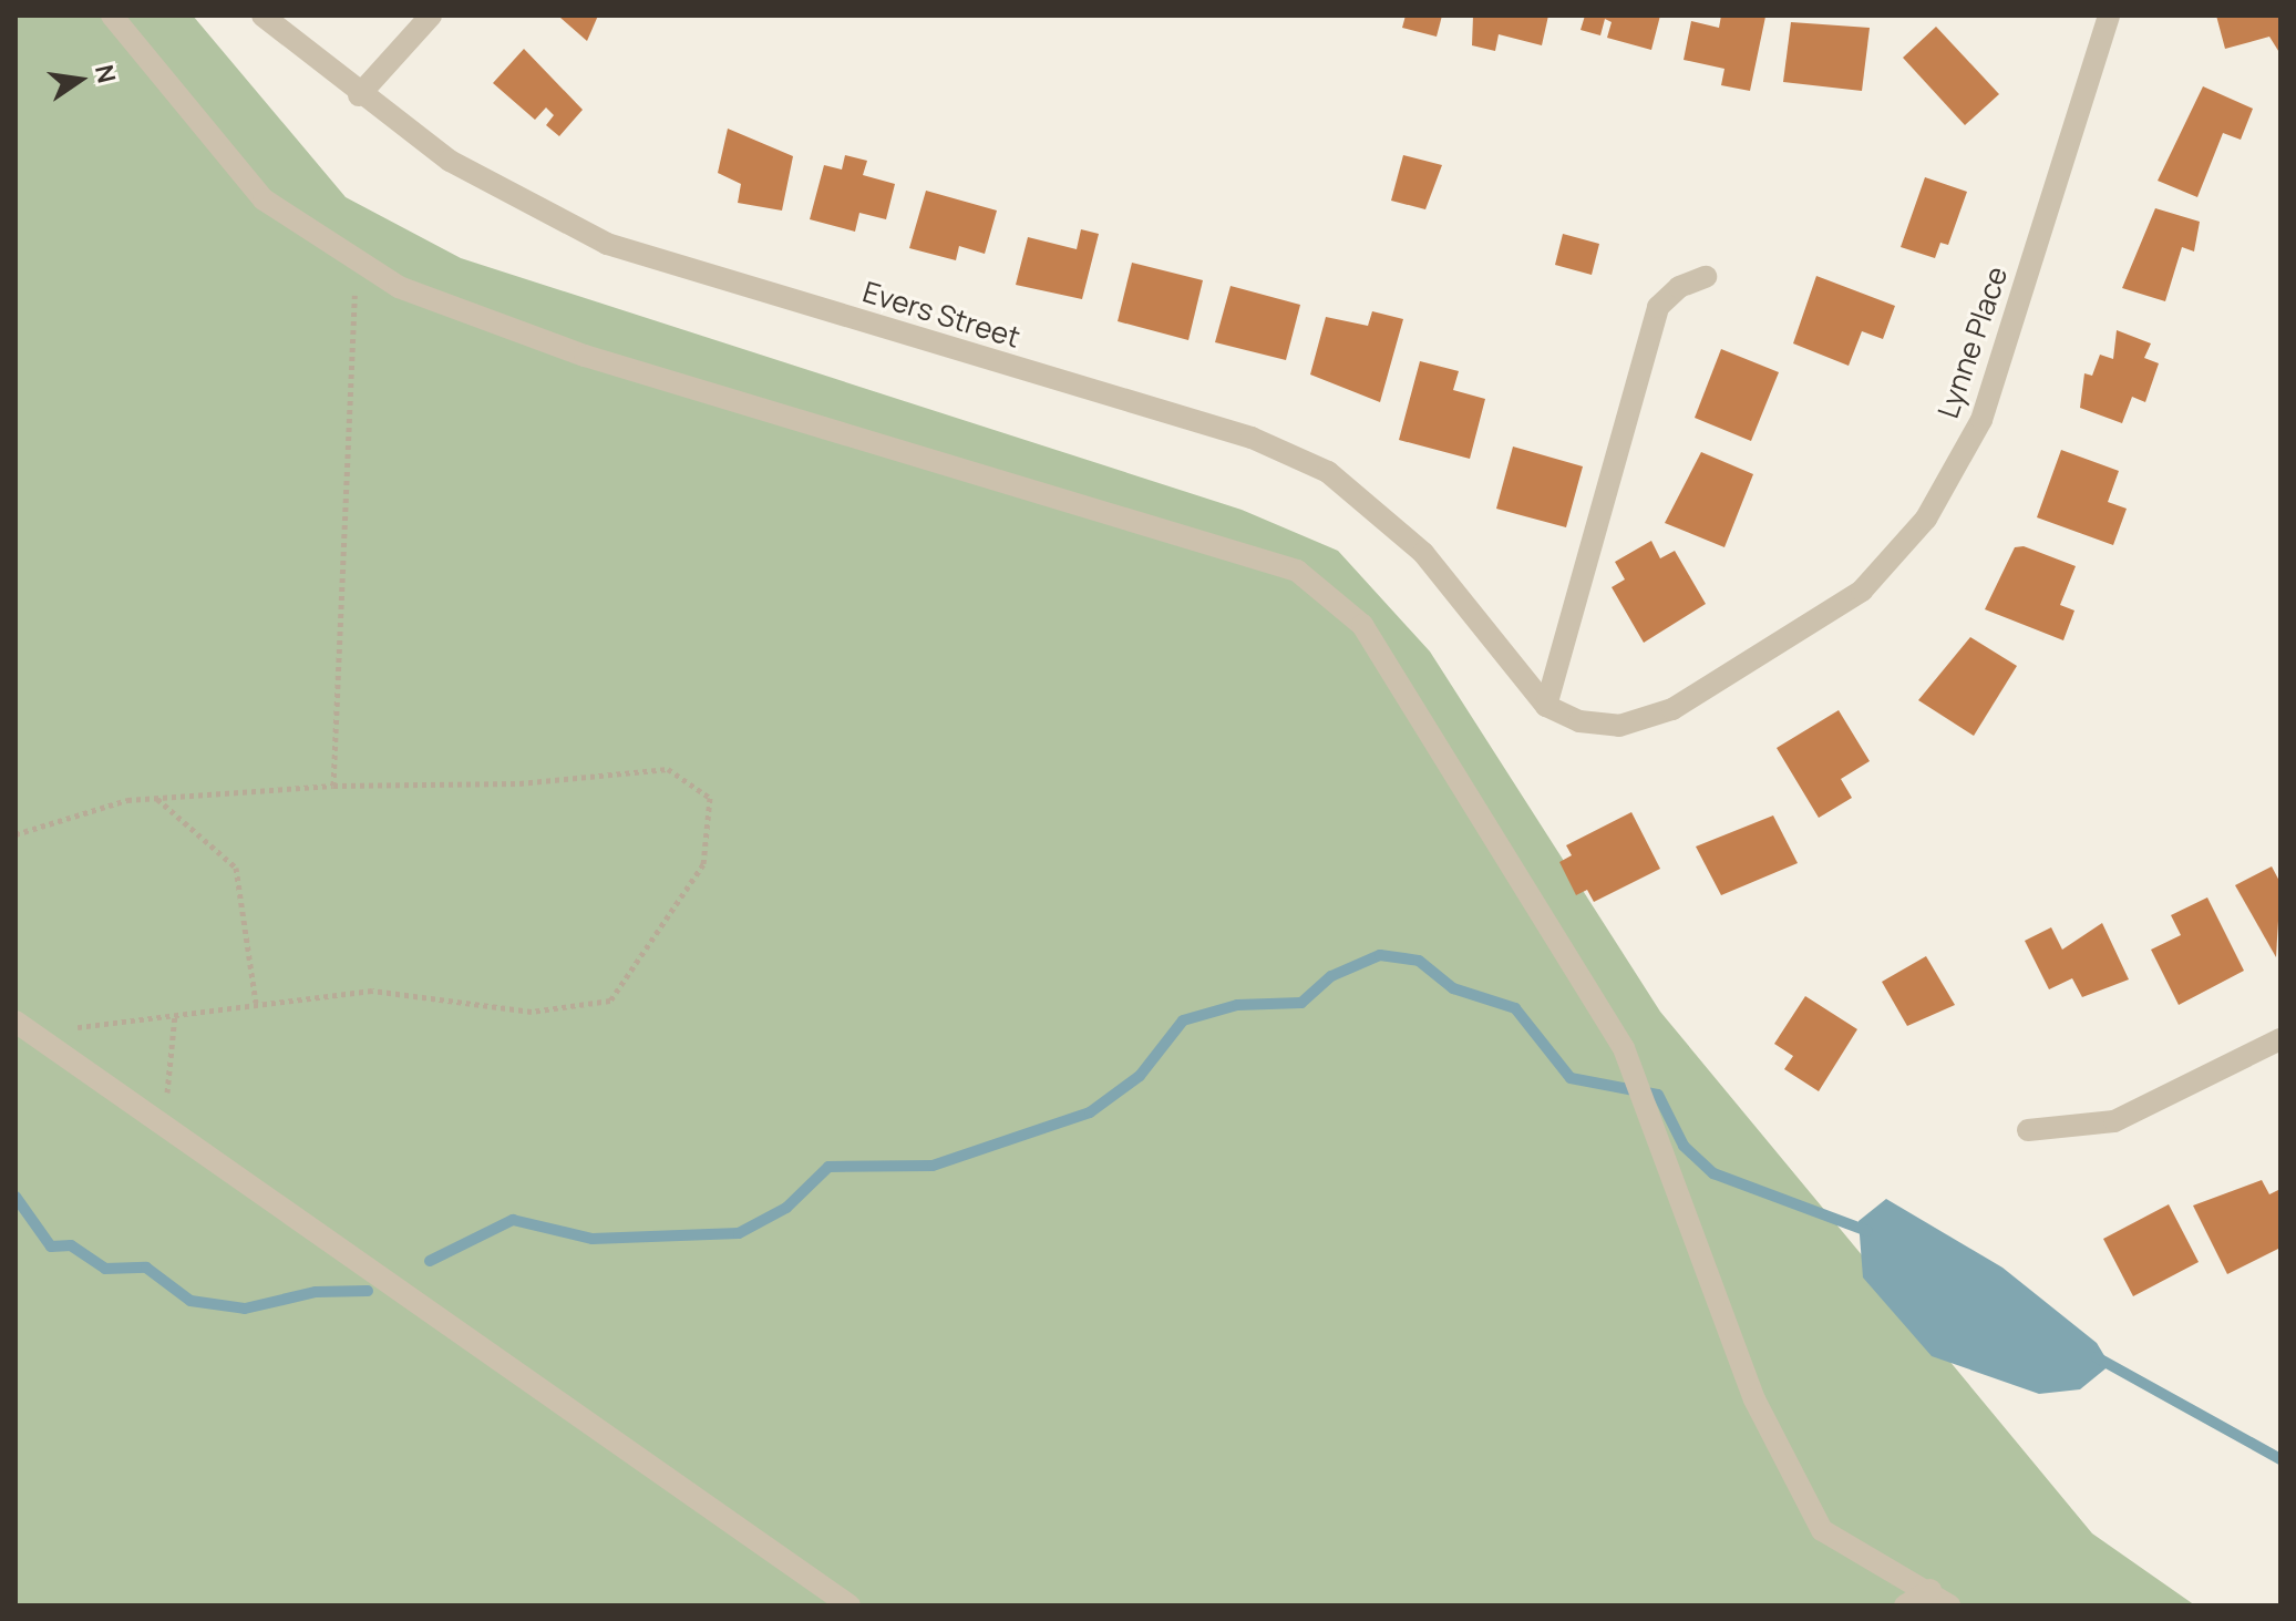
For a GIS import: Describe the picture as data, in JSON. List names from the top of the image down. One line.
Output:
{"streets":{"street":["Evers Street","Lynne Place"]},"crossings":[["Evers Street","Lynne Place"]],"north":"right"}
